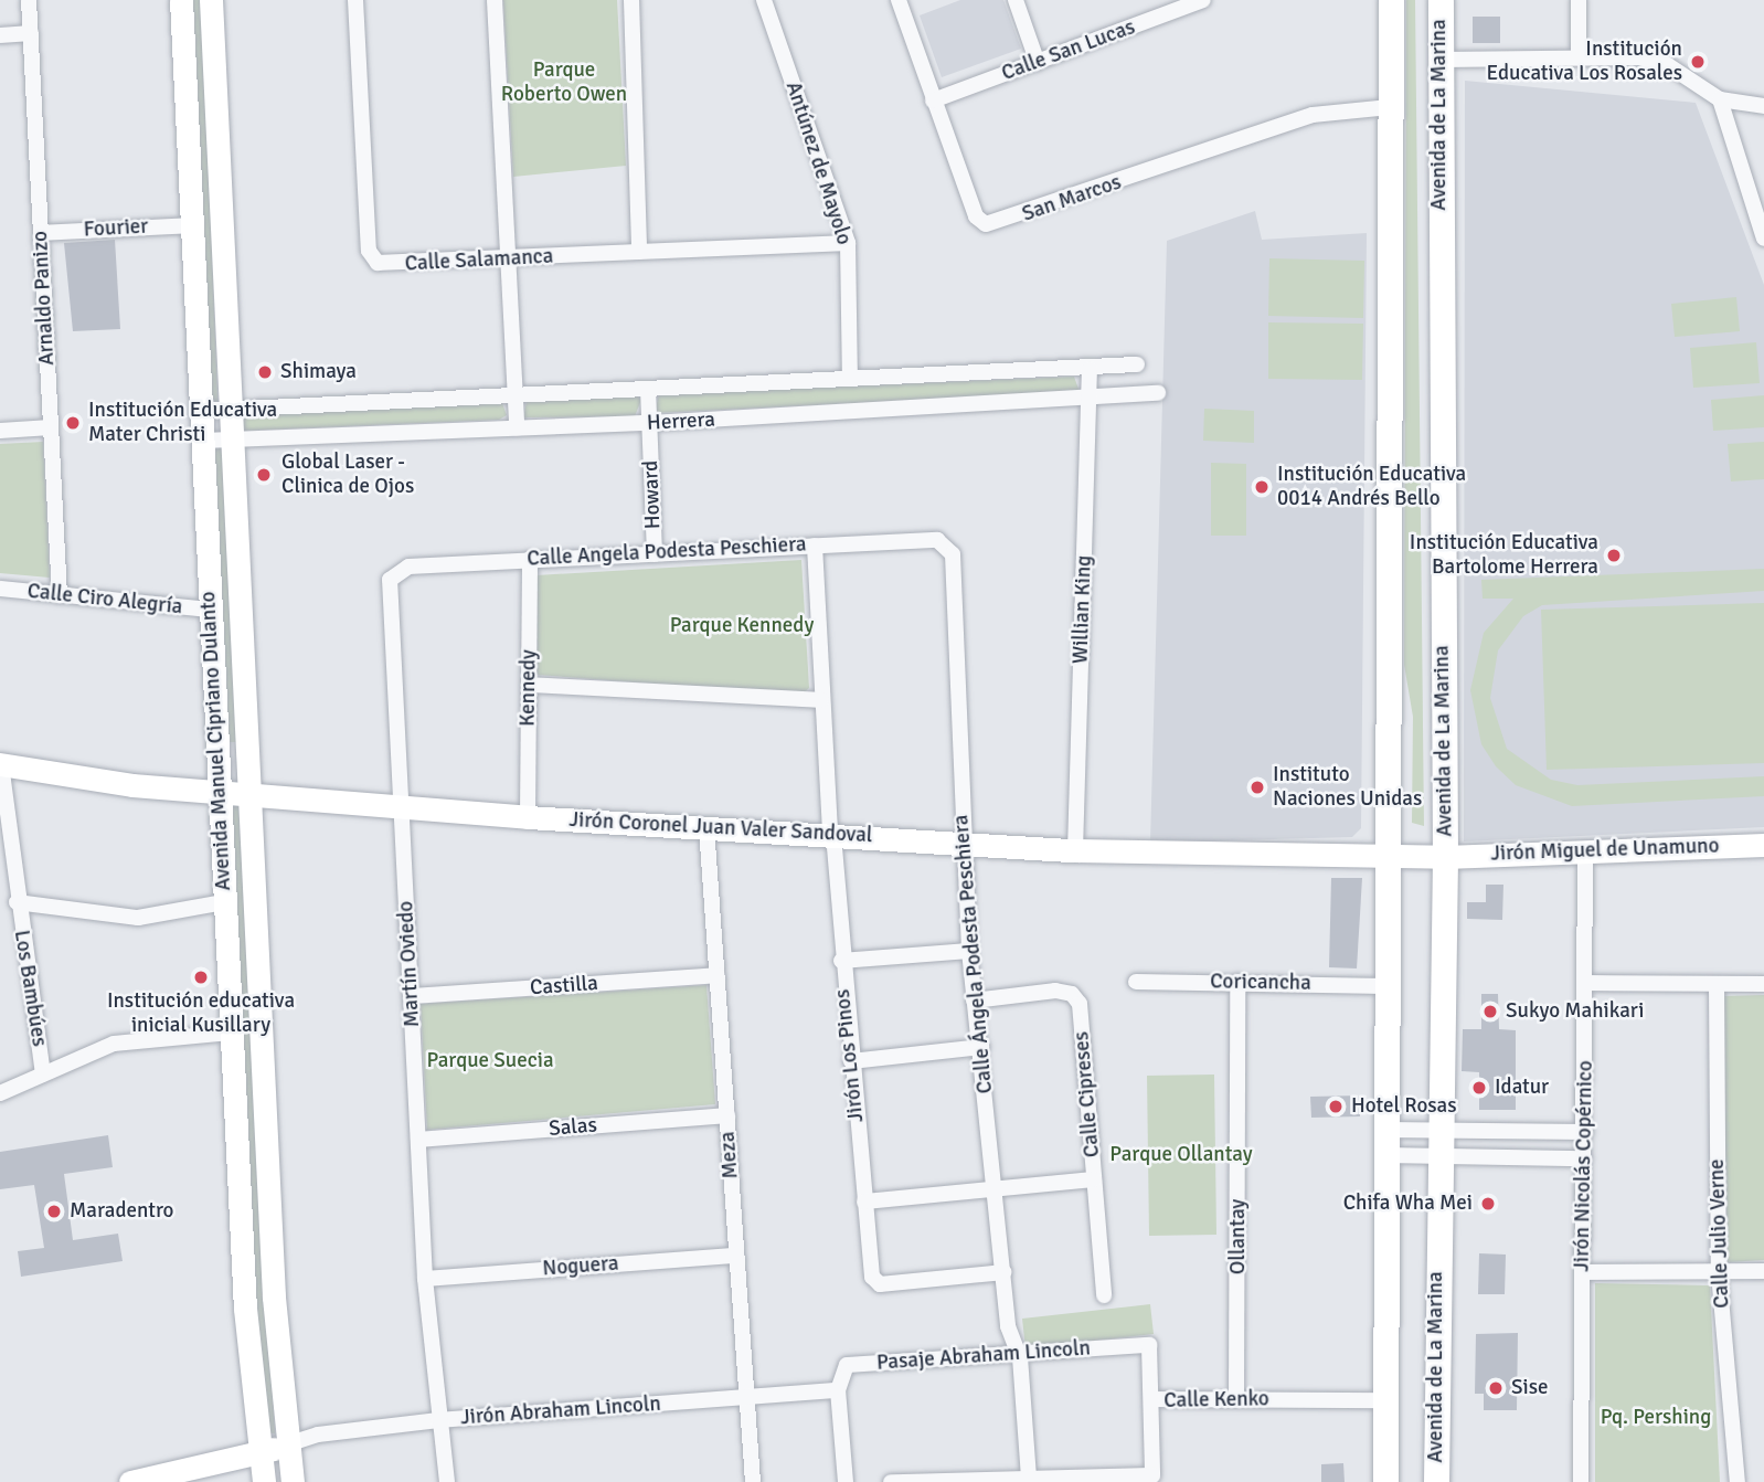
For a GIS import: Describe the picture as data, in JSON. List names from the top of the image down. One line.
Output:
{"streets":{"main road":["Avenida de La Marina","Avenida Manuel Cipriano Dulanto","Jirón Coronel Juan Valer Sandoval","Jirón Miguel de Unamuno"],"street":["Calle San Lucas","Antúnez de Mayolo","San Marcos","Fourier","Calle Salamanca","Arnaldo Panizo","Herrera","Howard","Calle Angela Podesta Peschiera","Calle Ciro Alegría","Willian King","Kennedy","Calle Ángela Podesta Peschiera","Martín Oviedo","Coricancha","Castilla","Los Bambúes","Jirón Los Pinos","Calle Cipreses","Salas","Meza","Jirón Nicolás Copérnico","Calle Julio Verne","Ollantay","Noguera","Pasaje Abraham Lincoln","Calle Kenko","Jirón Abraham Lincoln"]},"crossings":[["Calle San Lucas","San Marcos"],["Avenida de La Marina","Jirón Coronel Juan Valer Sandoval"],["Avenida de La Marina","Jirón Miguel de Unamuno"],["Antúnez de Mayolo","Calle Salamanca"],["Antúnez de Mayolo","Herrera"],["Fourier","Arnaldo Panizo"],["Fourier","Avenida Manuel Cipriano Dulanto"],["Arnaldo Panizo","Calle Ciro Alegría"],["Herrera","Howard"],["Herrera","Willian King"],["Herrera","Avenida Manuel Cipriano Dulanto"],["Howard","Calle Angela Podesta Peschiera"],["Calle Angela Podesta Peschiera","Kennedy"],["Calle Angela Podesta Peschiera","Calle Ángela Podesta Peschiera"],["Calle Angela Podesta Peschiera","Martín Oviedo"],["Calle Angela Podesta Peschiera","Jirón Los Pinos"],["Calle Ciro Alegría","Avenida Manuel Cipriano Dulanto"],["Willian King","Jirón Coronel Juan Valer Sandoval"],["Kennedy","Jirón Coronel Juan Valer Sandoval"],["Avenida Manuel Cipriano Dulanto","Jirón Coronel Juan Valer Sandoval"],["Avenida Manuel Cipriano Dulanto","Jirón Abraham Lincoln"],["Jirón Coronel Juan Valer Sandoval","Jirón Miguel de Unamuno"],["Jirón Coronel Juan Valer Sandoval","Calle Ángela Podesta Peschiera"],["Jirón Coronel Juan Valer Sandoval","Martín Oviedo"],["Jirón Coronel Juan Valer Sandoval","Los Bambúes"],["Jirón Coronel Juan Valer Sandoval","Jirón Los Pinos"],["Jirón Coronel Juan Valer Sandoval","Meza"],["Jirón Miguel de Unamuno","Jirón Nicolás Copérnico"],["Calle Ángela Podesta Peschiera","Jirón Los Pinos"],["Calle Ángela Podesta Peschiera","Calle Cipreses"],["Calle Ángela Podesta Peschiera","Pasaje Abraham Lincoln"],["Martín Oviedo","Castilla"],["Martín Oviedo","Salas"],["Martín Oviedo","Noguera"],["Martín Oviedo","Jirón Abraham Lincoln"],["Coricancha","Ollantay"],["Castilla","Meza"],["Salas","Meza"],["Meza","Noguera"],["Meza","Jirón Abraham Lincoln"],["Ollantay","Calle Kenko"],["Pasaje Abraham Lincoln","Calle Kenko"],["Pasaje Abraham Lincoln","Jirón Abraham Lincoln"]],"parks":["Parque Roberto Owen","Parque Kennedy","Parque Suecia","Parque Ollantay","Pq. Pershing"],"places":["Institución Educativa Los Rosales","Shimaya","Institución Educativa Mater Christi","Global Laser - Clinica de Ojos","Institución Educativa 0014 Andrés Bello","Institución Educativa Bartolome Herrera","Instituto Naciones Unidas","Institución educativa inicial Kusillary","Sukyo Mahikari","Idatur","Hotel Rosas","Chifa Wha Mei","Maradentro","Sise"]}
